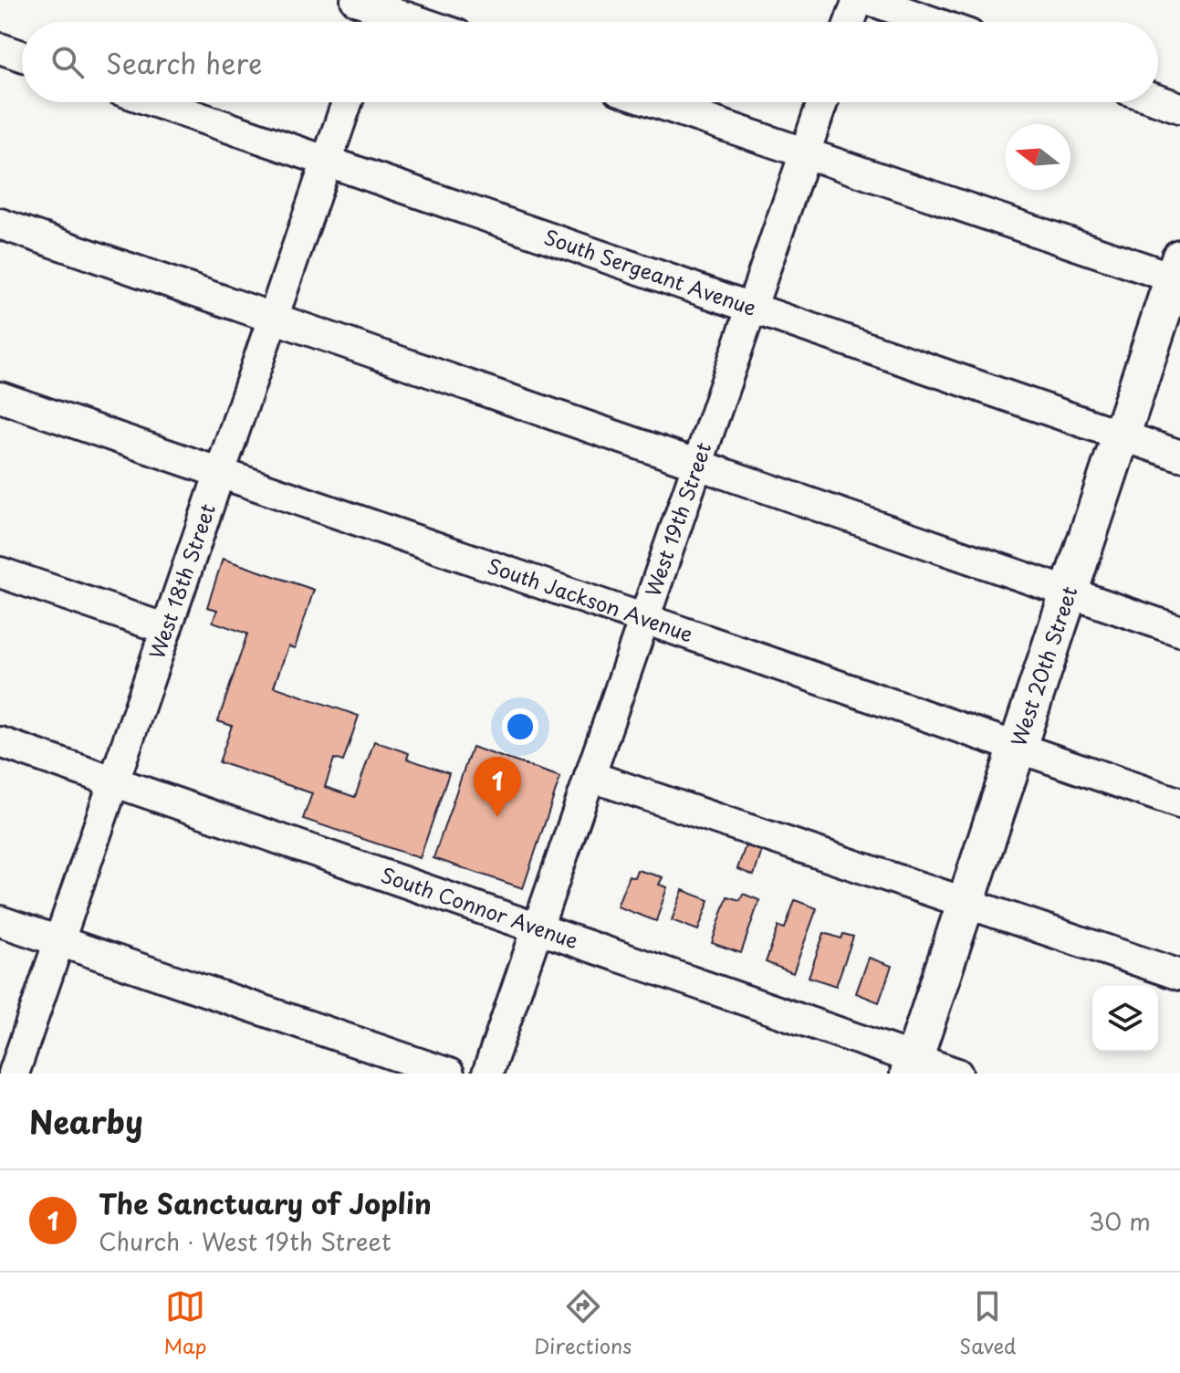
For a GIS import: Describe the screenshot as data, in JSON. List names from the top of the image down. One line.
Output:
{"streets":{"main road":["West 20th Street"],"street":["South Sergeant Avenue","West 19th Street","West 18th Street","South Jackson Avenue","South Connor Avenue"]},"crossings":[["South Sergeant Avenue","West 19th Street"],["South Sergeant Avenue","West 18th Street"],["South Sergeant Avenue","West 20th Street"],["West 19th Street","South Jackson Avenue"],["West 19th Street","South Connor Avenue"],["West 18th Street","South Jackson Avenue"],["West 18th Street","South Connor Avenue"],["South Jackson Avenue","West 20th Street"],["West 20th Street","South Connor Avenue"]],"north":"left","page":{"search":"Search here","pins":"1","heading":"Nearby","list":[{"mark":"1","name":"The Sanctuary of Joplin","note":"Church · West 19th Street","value":"30 m"}],"nav":["Map","Directions","Saved"]}}
